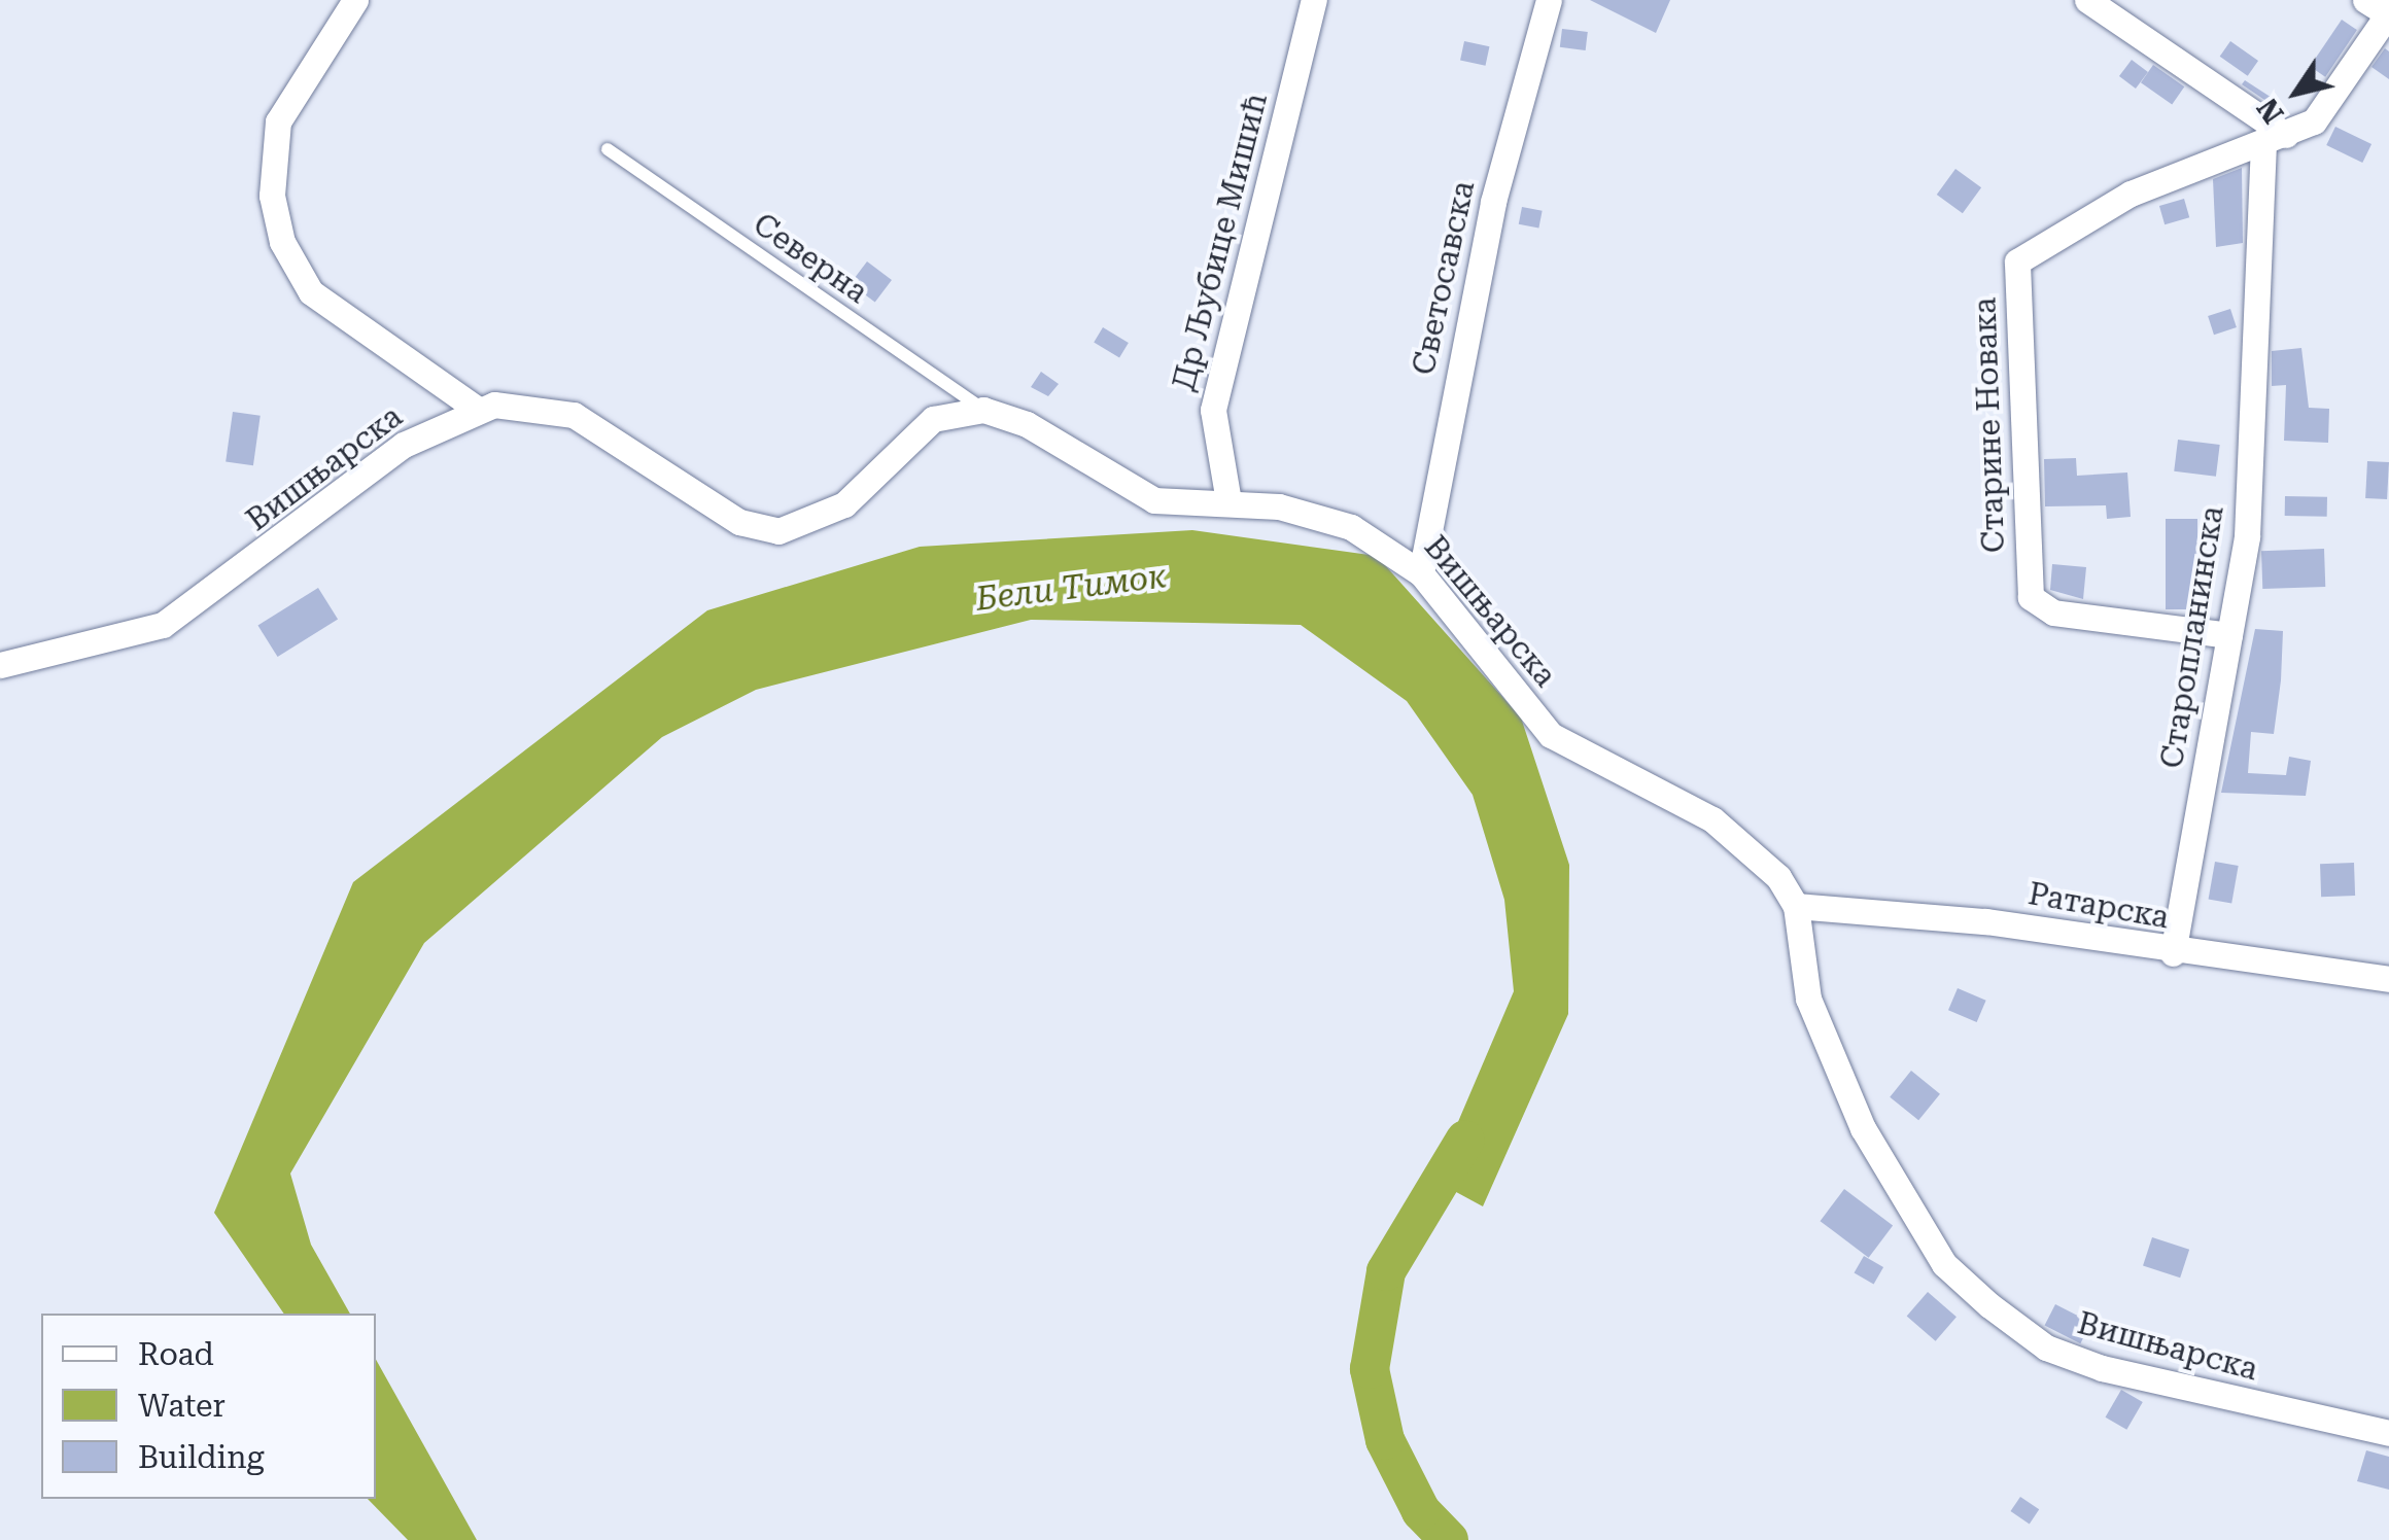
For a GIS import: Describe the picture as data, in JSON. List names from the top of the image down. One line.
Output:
{"streets":{"street":["Др Љубице Мишић","Светосавска","Старине Новака","Вишњарска","Старопланинска","Ратарска"],"lane":["Северна"]},"crossings":[["Др Љубице Мишић","Вишњарска"],["Северна","Вишњарска"],["Светосавска","Вишњарска"],["Старине Новака","Старопланинска"],["Вишњарска","Ратарска"],["Старопланинска","Ратарска"]],"water":["Бели Тимок"],"legend":["Road","Water","Building"],"north":"bottom left"}
